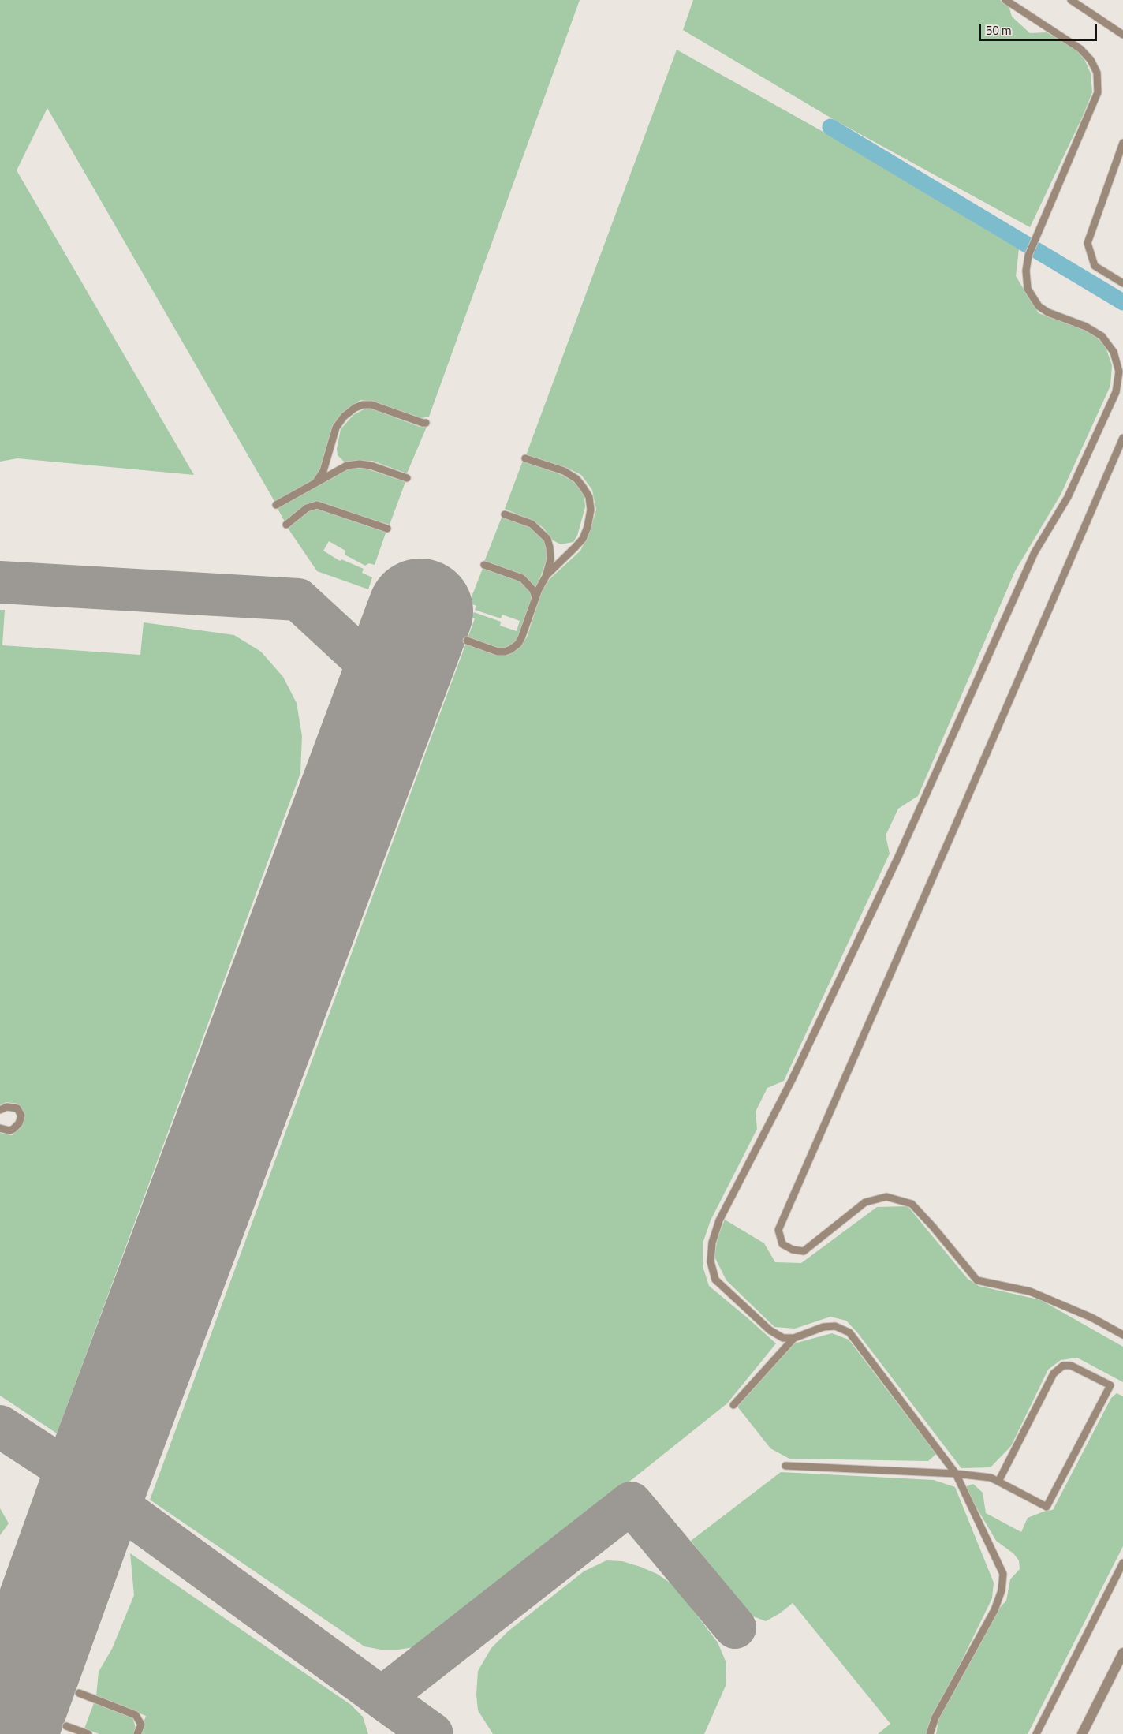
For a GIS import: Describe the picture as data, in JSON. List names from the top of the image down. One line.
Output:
{"scale_bar":"50 m"}
